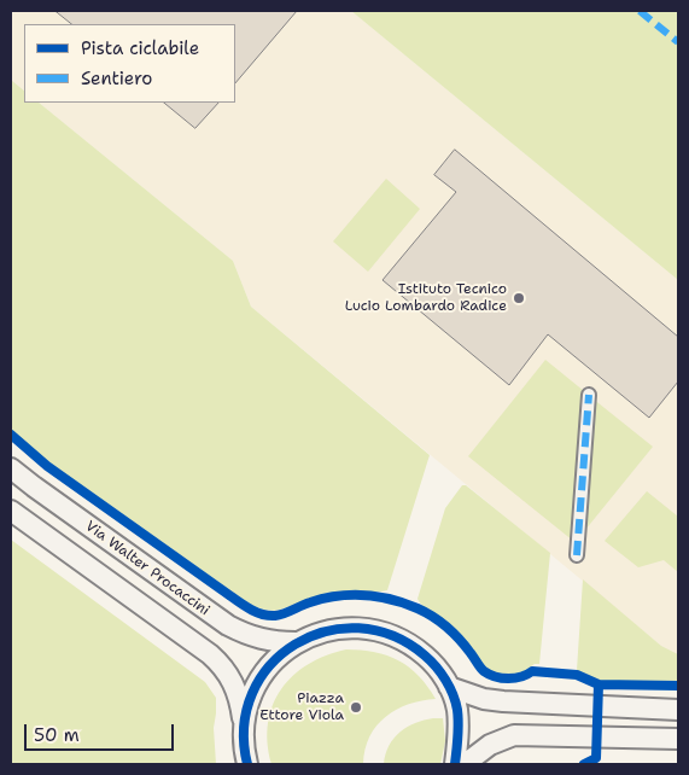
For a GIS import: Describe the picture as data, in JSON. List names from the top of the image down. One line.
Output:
{"streets":{"street":["Via Walter Procaccini"]},"places":["Istituto Tecnico Lucio Lombardo Radice","Piazza Ettore Viola"],"legend":["Pista ciclabile","Sentiero"],"scale_bar":"50 m"}
